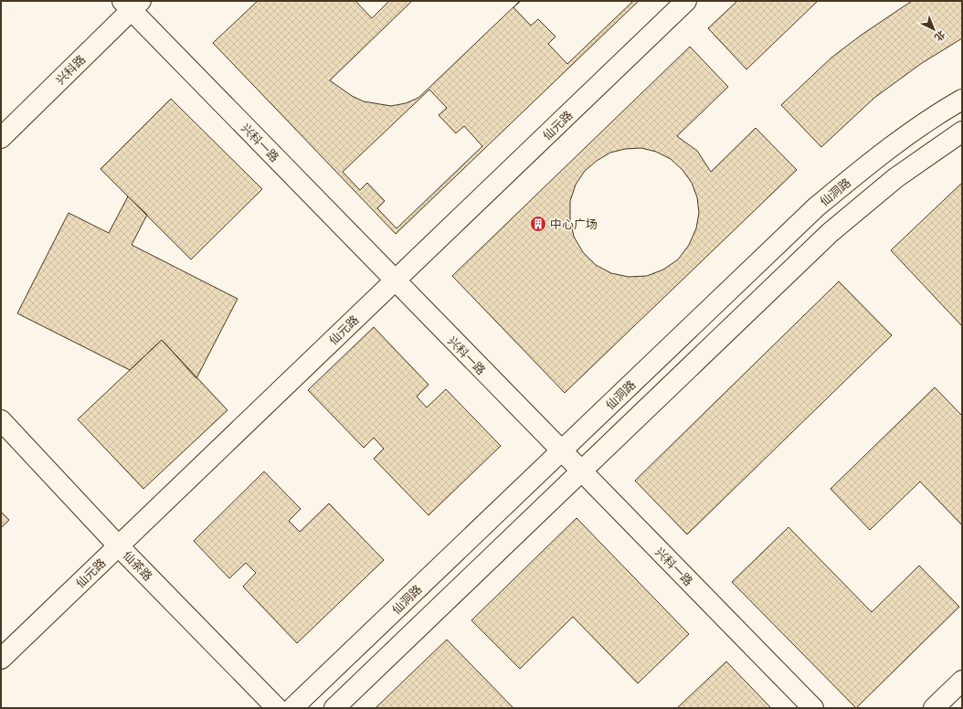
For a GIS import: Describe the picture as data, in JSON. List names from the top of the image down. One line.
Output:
{"streets":{"street":["兴科路","仙元路","兴科一路","仙洞路","仙茶路"]},"crossings":[["兴科路","兴科一路"],["仙元路","兴科一路"],["仙元路","仙茶路"],["兴科一路","仙洞路"]],"places":{"building":["中心广场"]},"north":"bottom right"}
